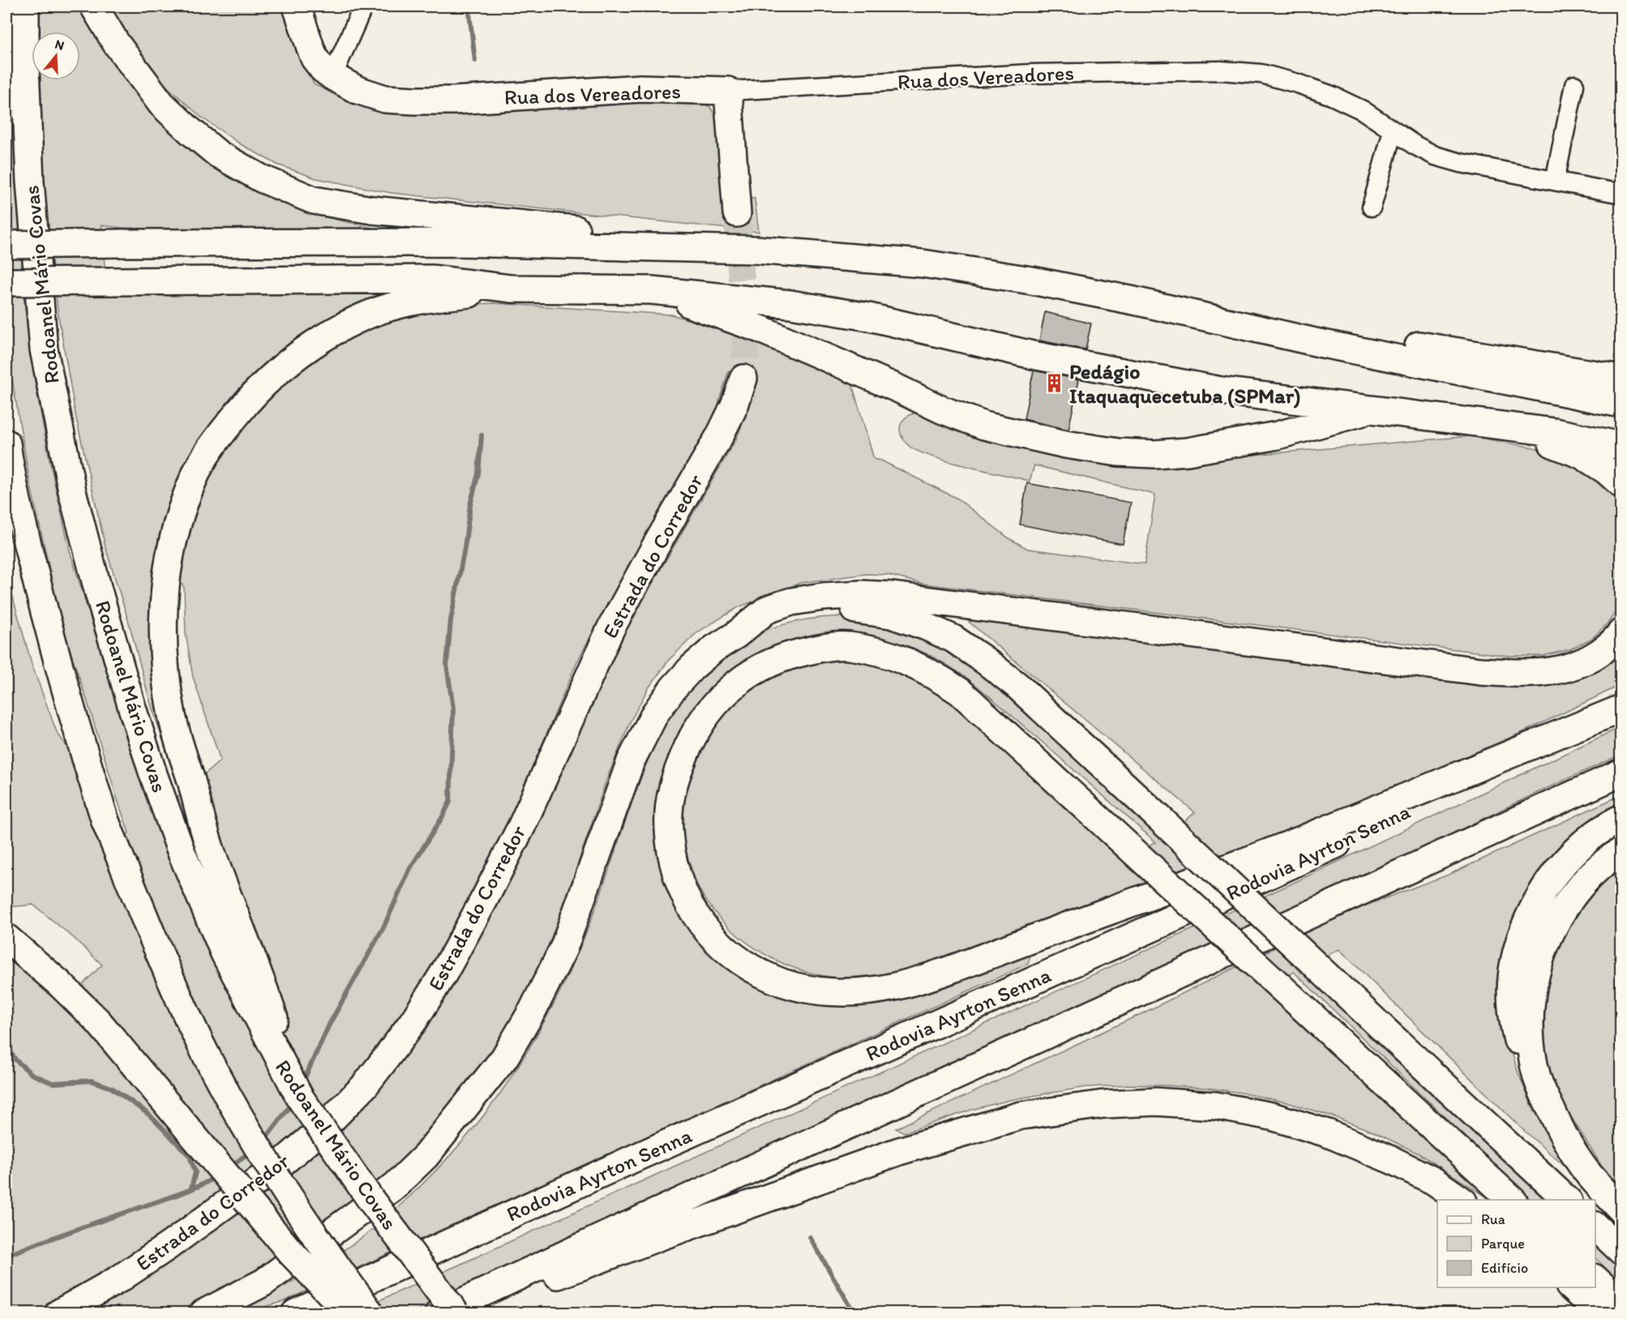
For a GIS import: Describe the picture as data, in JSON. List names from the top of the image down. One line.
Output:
{"streets":{"main road":["Rua dos Vereadores","Rodoanel Mário Covas","Estrada do Corredor","Rodovia Ayrton Senna"]},"places":{"building":["Pedágio Itaquaquecetuba (SPMar)"]},"legend":["Rua","Parque","Edifício"],"north":"top"}
